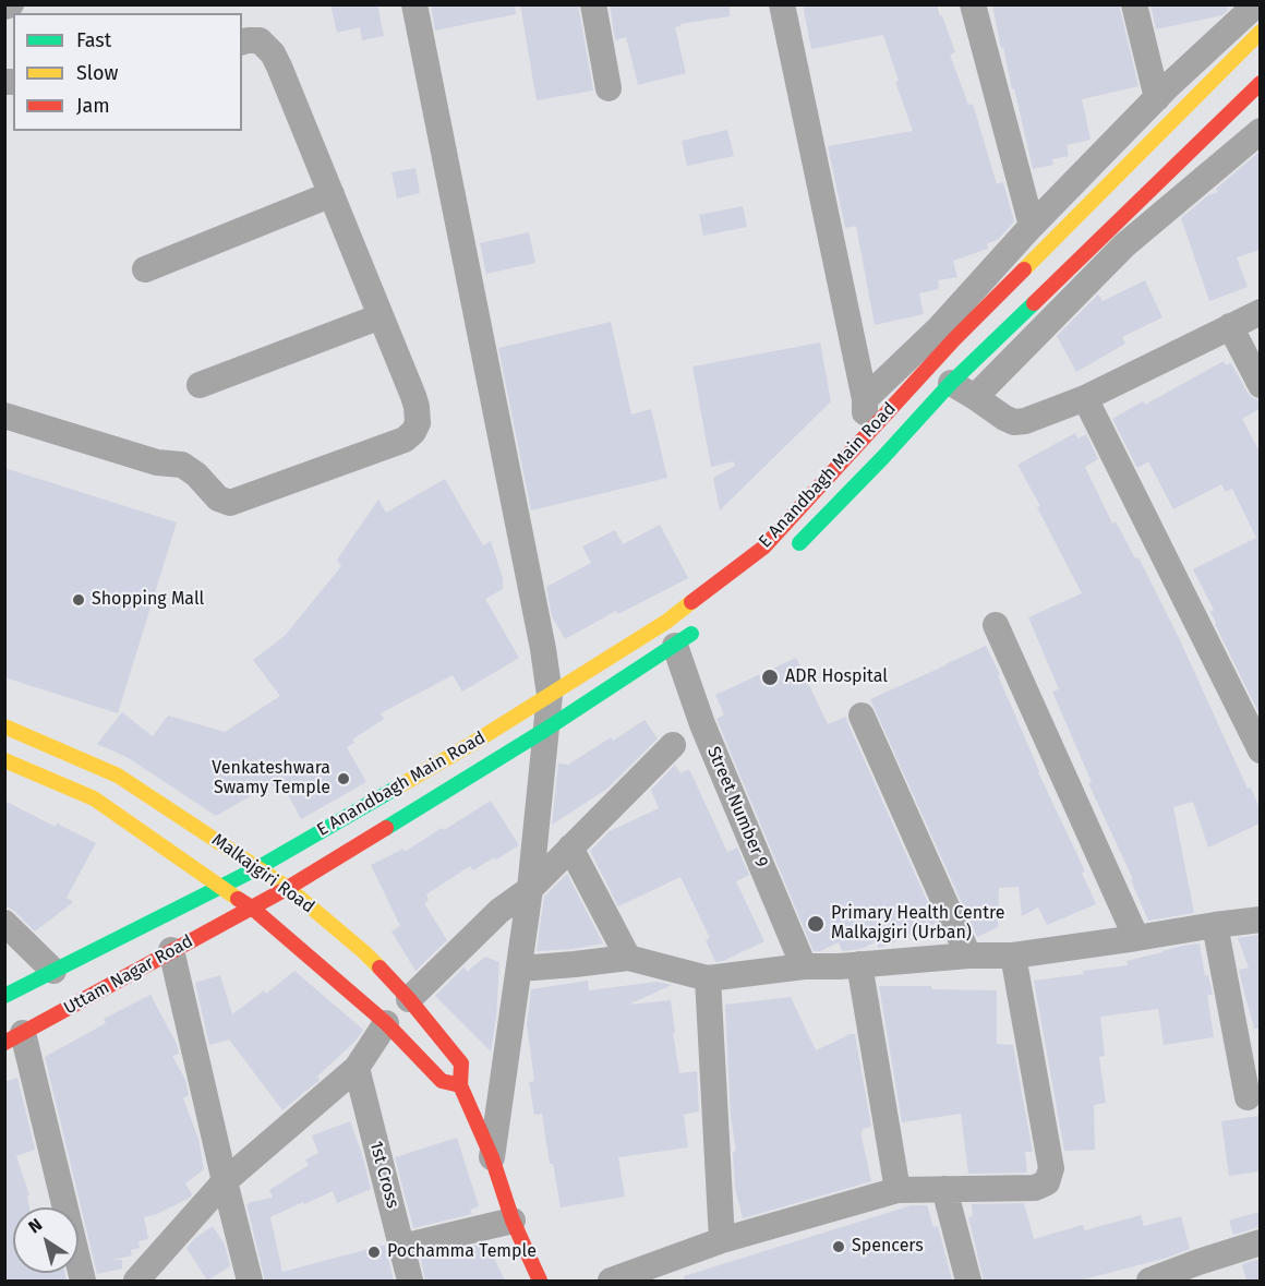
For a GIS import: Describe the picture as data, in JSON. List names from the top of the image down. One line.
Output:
{"streets":{"street":["E Anandbagh Main Road","Street Number 9","Malkajgiri Road","Uttam Nagar Road","1st Cross"]},"crossings":[["E Anandbagh Main Road","Street Number 9"],["E Anandbagh Main Road","Malkajgiri Road"],["E Anandbagh Main Road","Uttam Nagar Road"],["Malkajgiri Road","Uttam Nagar Road"]],"places":["Shopping Mall","ADR Hospital","Venkateshwara Swamy Temple","Primary Health Centre Malkajgiri (Urban)","Spencers","Pochamma Temple"],"legend":["Fast","Slow","Jam"],"north":"top left"}
